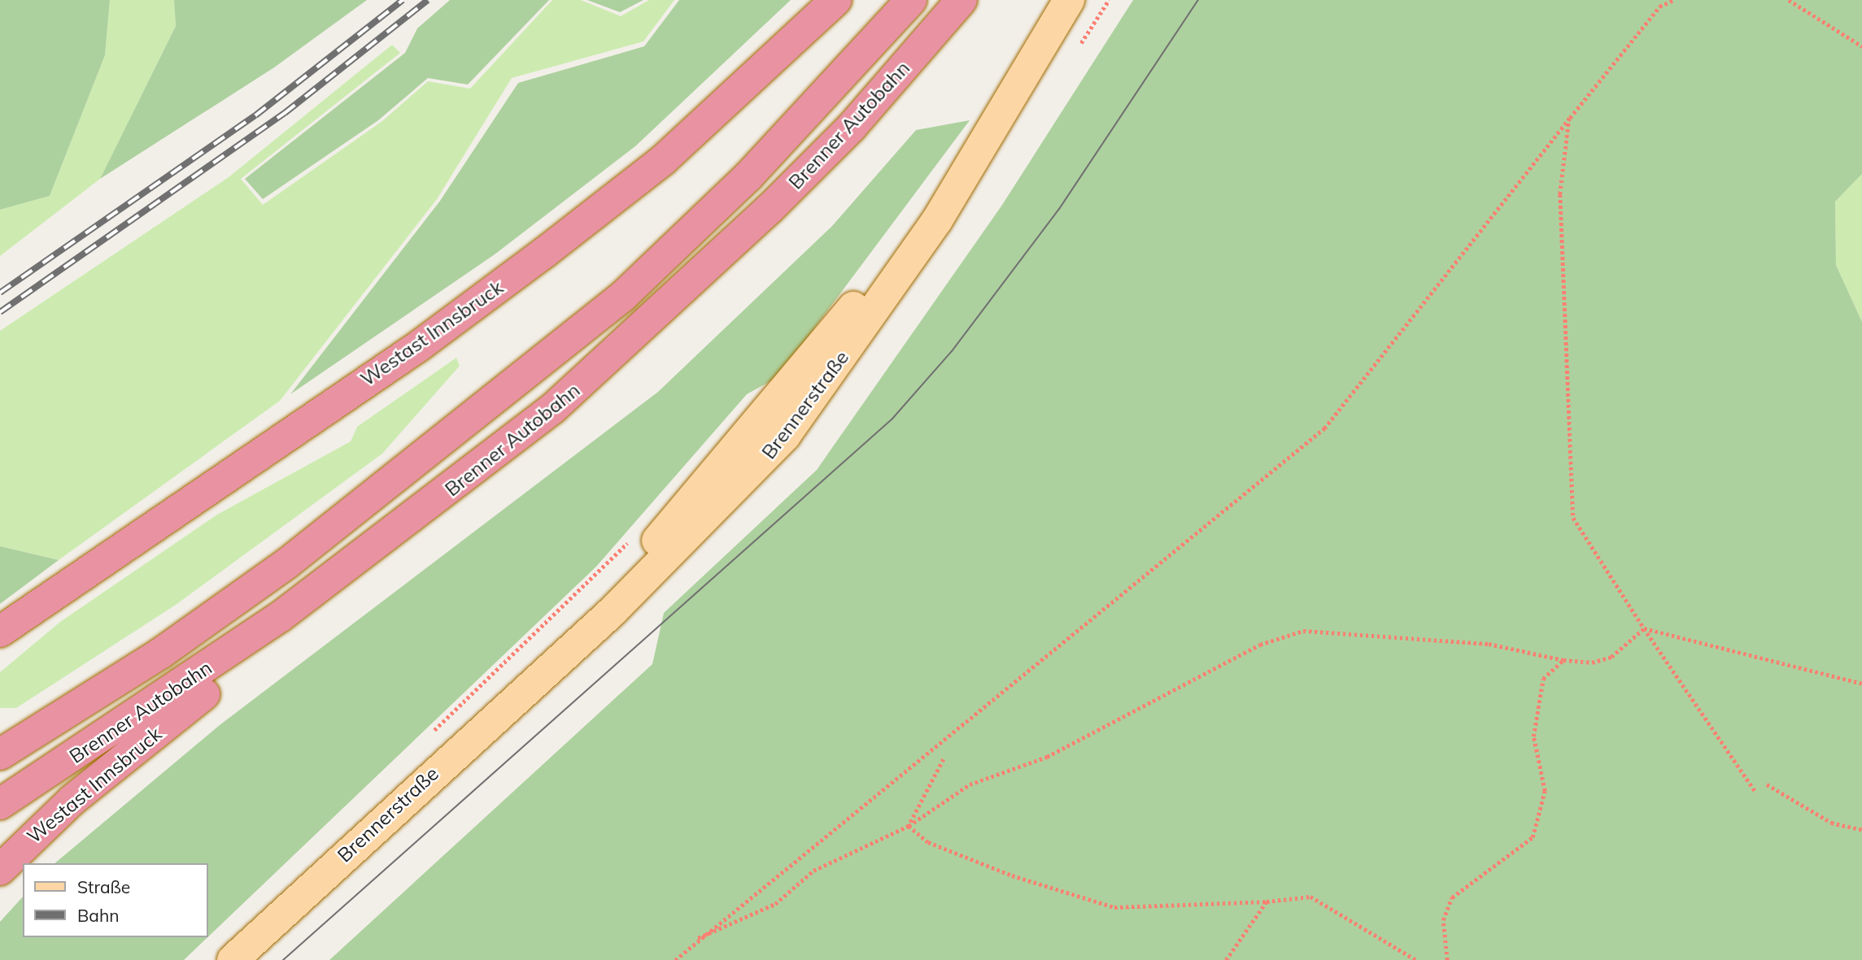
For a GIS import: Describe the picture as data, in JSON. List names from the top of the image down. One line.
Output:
{"streets":{"highway":["Brenner Autobahn","Westast Innsbruck"],"main road":["Brennerstraße"]},"crossings":[["Brenner Autobahn","Westast Innsbruck"]],"legend":["Straße","Bahn"]}
